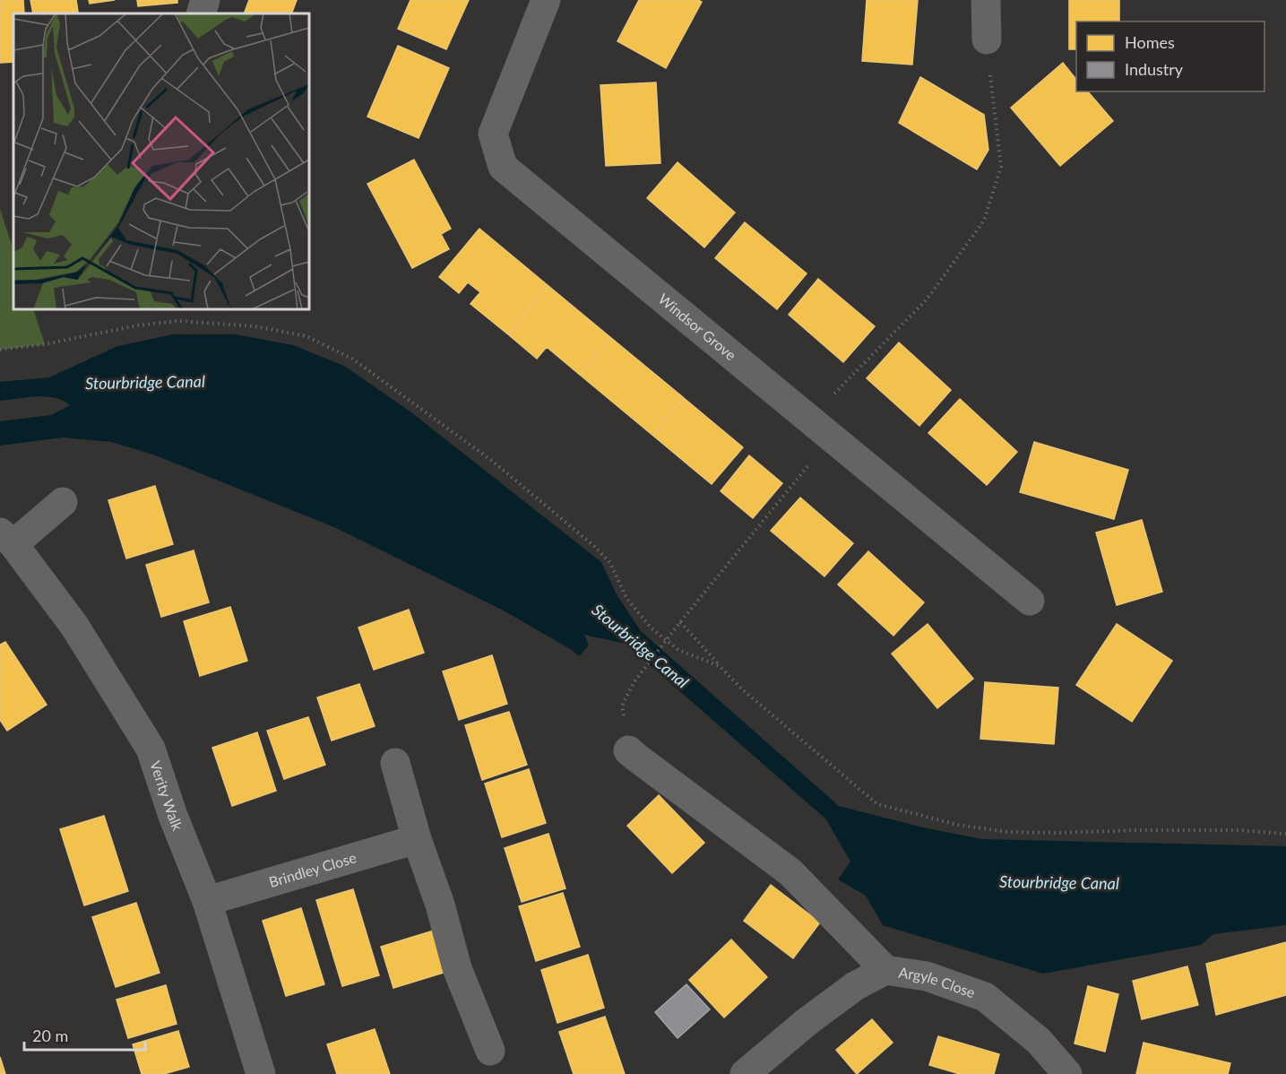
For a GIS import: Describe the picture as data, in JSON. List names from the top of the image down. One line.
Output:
{"streets":{"street":["Windsor Grove","Verity Walk","Brindley Close","Argyle Close"]},"crossings":[["Verity Walk","Brindley Close"]],"water":["Stourbridge Canal"],"legend":["Homes","Industry"],"scale_bar":"20 m"}
